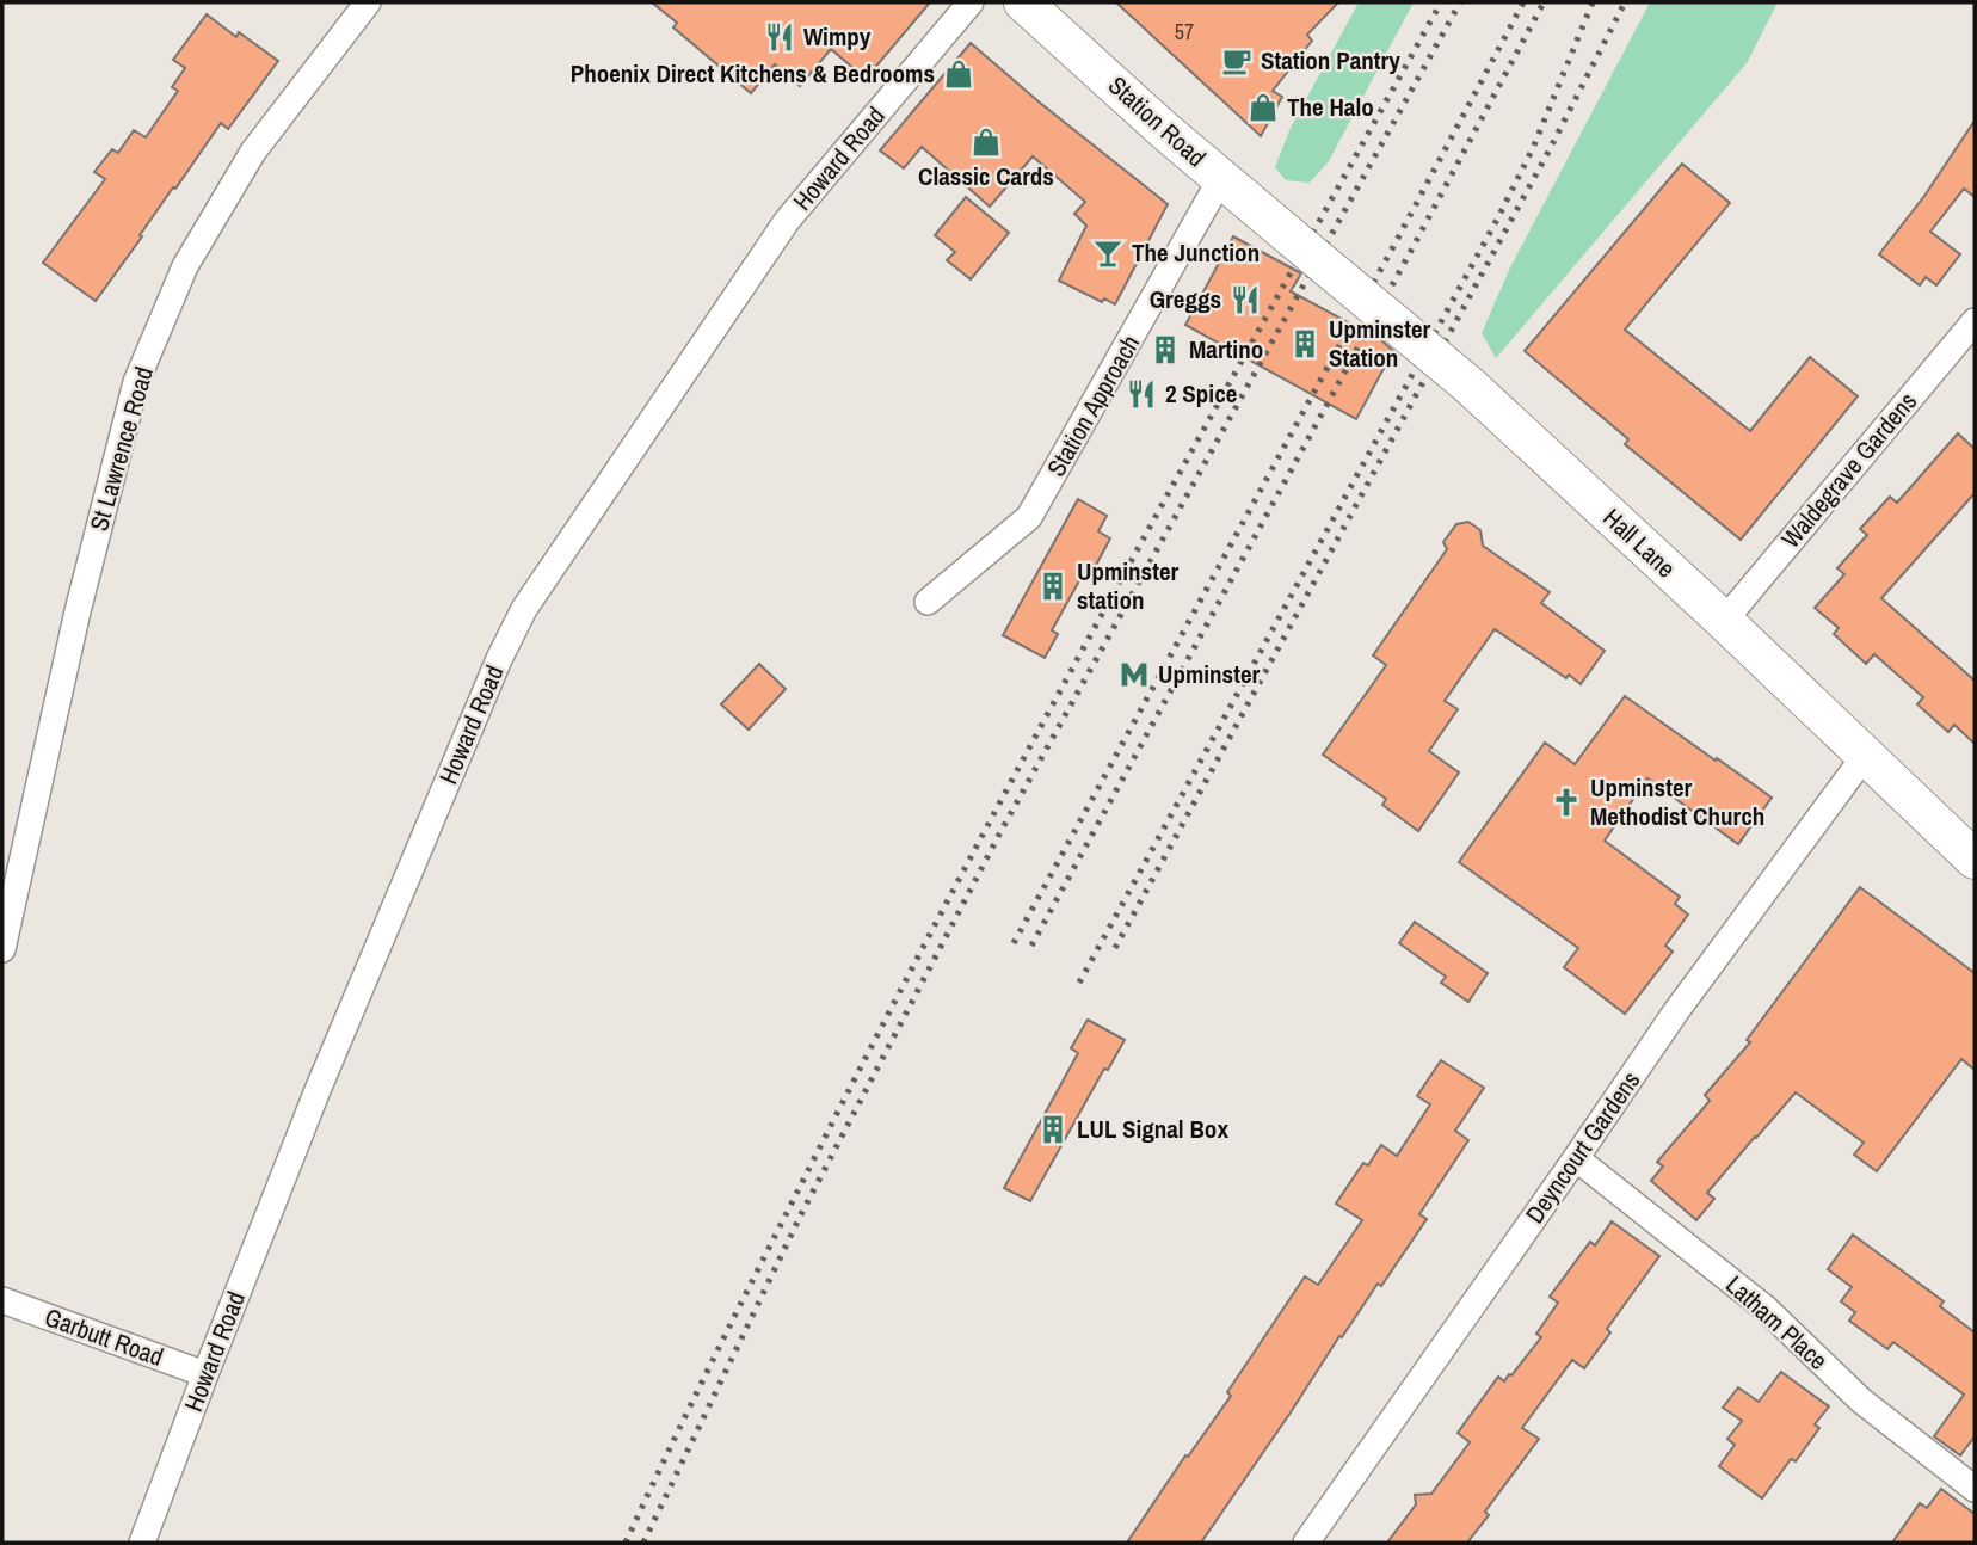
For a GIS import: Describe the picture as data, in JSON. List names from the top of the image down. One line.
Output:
{"streets":{"street":["Station Road","Howard Road","Station Approach","St Lawrence Road","Waldegrave Gardens","Hall Lane","Deyncourt Gardens","Latham Place","Garbutt Road"]},"crossings":[["Station Road","Station Approach"],["Station Road","Hall Lane"],["Howard Road","Garbutt Road"],["Waldegrave Gardens","Hall Lane"],["Hall Lane","Deyncourt Gardens"],["Deyncourt Gardens","Latham Place"]],"places":{"restaurant":["Wimpy","Greggs","2 Spice"],"cafe":["Station Pantry"],"shop":["Phoenix Direct Kitchens & Bedrooms","The Halo","Classic Cards"],"bar":["The Junction"],"building":["Upminster Station","Martino","Upminster station","LUL Signal Box"],"metro station":["Upminster"],"church":["Upminster Methodist Church"]},"house_numbers":["57"]}
